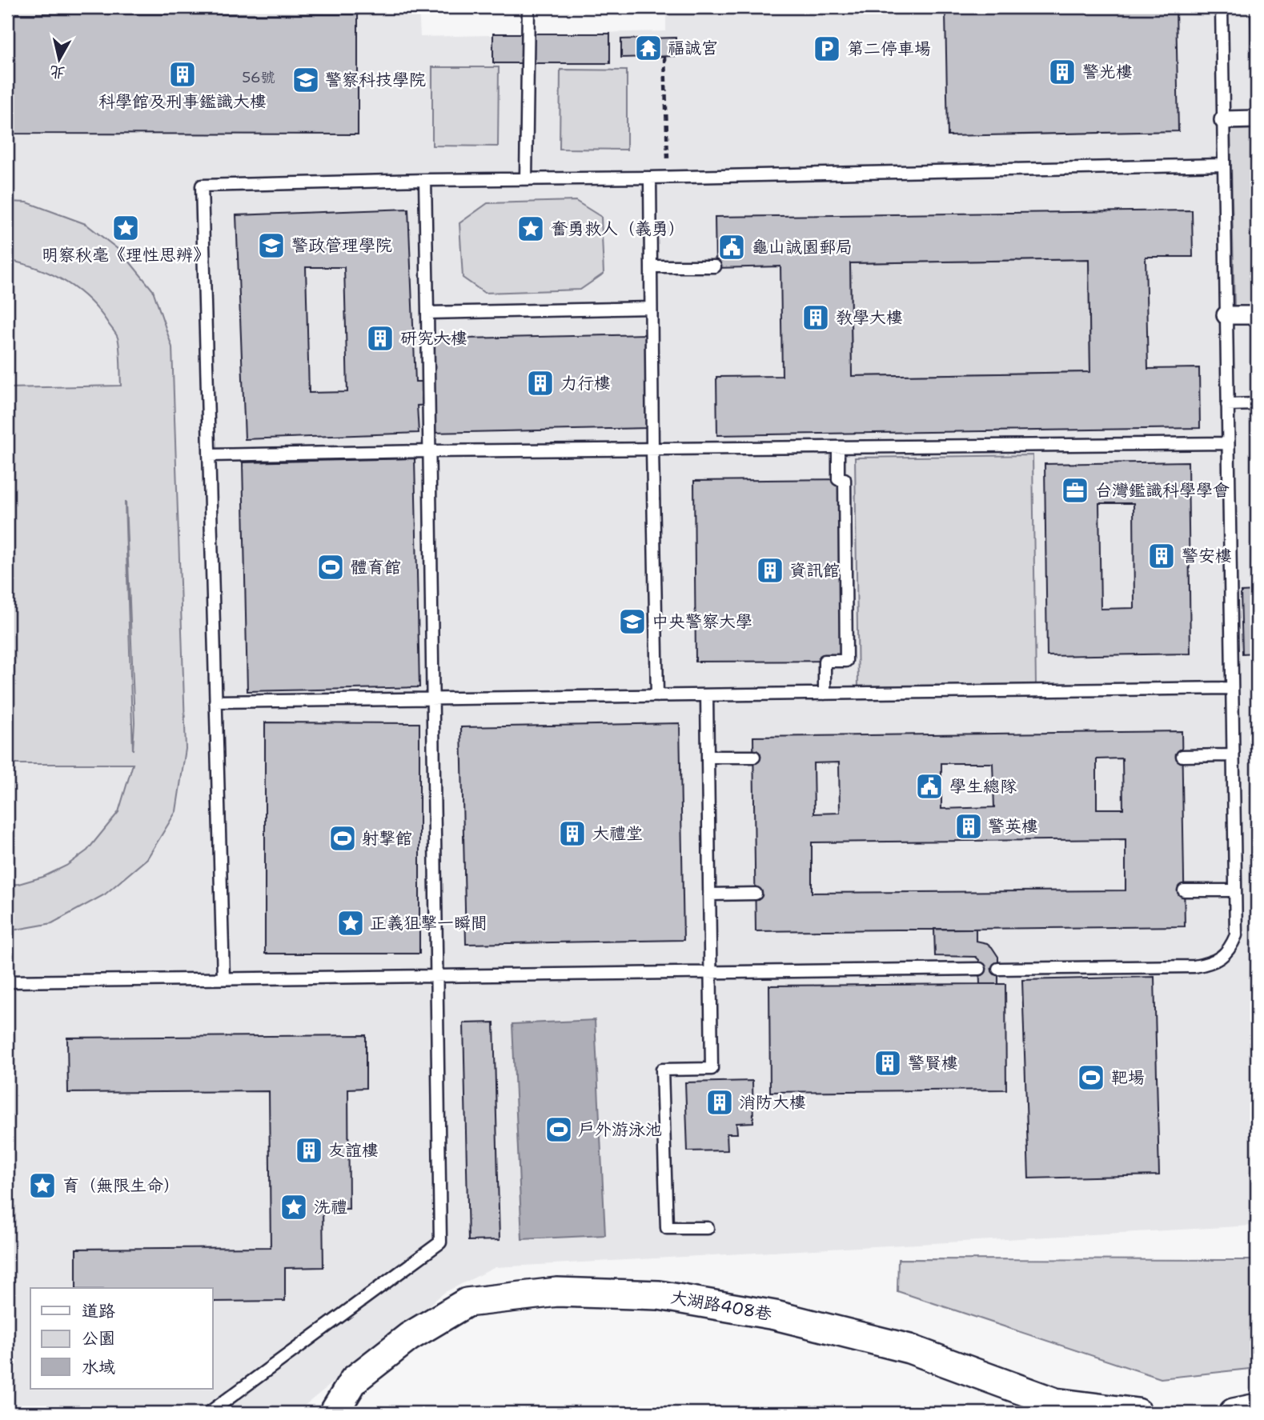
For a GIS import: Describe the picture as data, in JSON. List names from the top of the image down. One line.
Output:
{"streets":{"street":["大湖路408巷"]},"places":{"temple":["福誠宮"],"parking":["第二停車場"],"building":["警光樓","科學館及刑事鑑識大樓","教學大樓","研究大樓","力行樓","警安樓","資訊館","警英樓","大禮堂","警賢樓","消防大樓","友誼樓"],"school or university":["警察科技學院","警政管理學院","中央警察大學"],"place":["明察秋毫《理性思辨》","奮勇救人（義勇）","正義狙擊一瞬間","育（無限生命）","洗禮"],"public building":["龜山誠園郵局","學生總隊"],"office":["台灣鑑識科學學會"],"sports":["體育館","射撃館","靶場","戶外游泳池"]},"house_numbers":["56號"],"legend":["道路","公園","水域"],"north":"bottom"}
